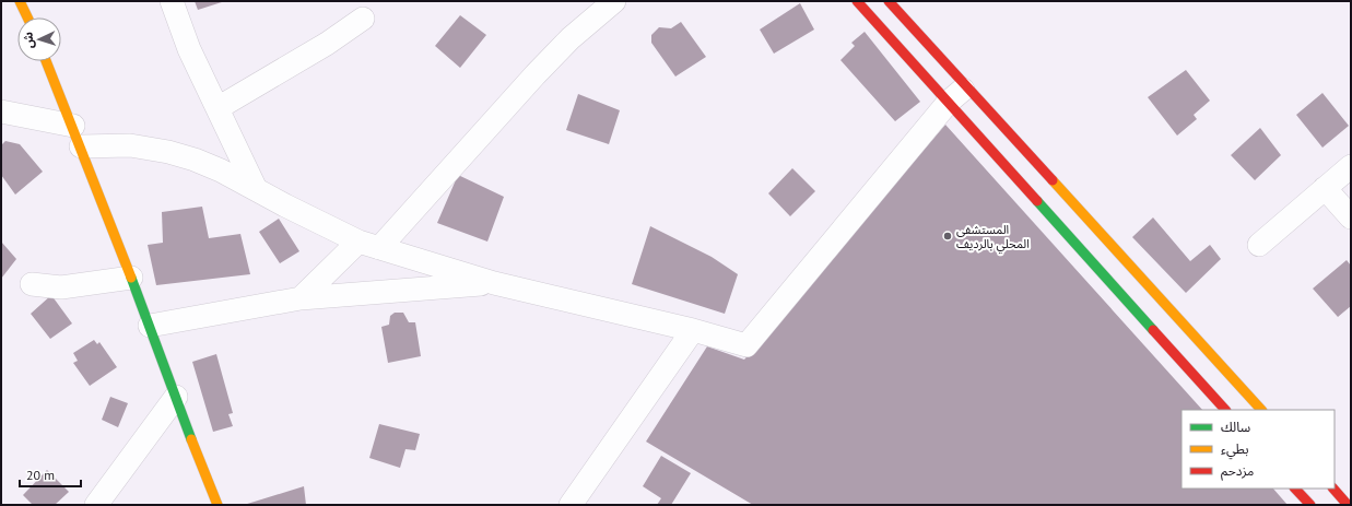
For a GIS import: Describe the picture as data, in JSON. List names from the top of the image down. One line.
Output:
{"places":["المستشفى المحلي بالرديف"],"legend":["سالك","بطيء","مزدحم"],"scale_bar":"20 m","north":"left"}
